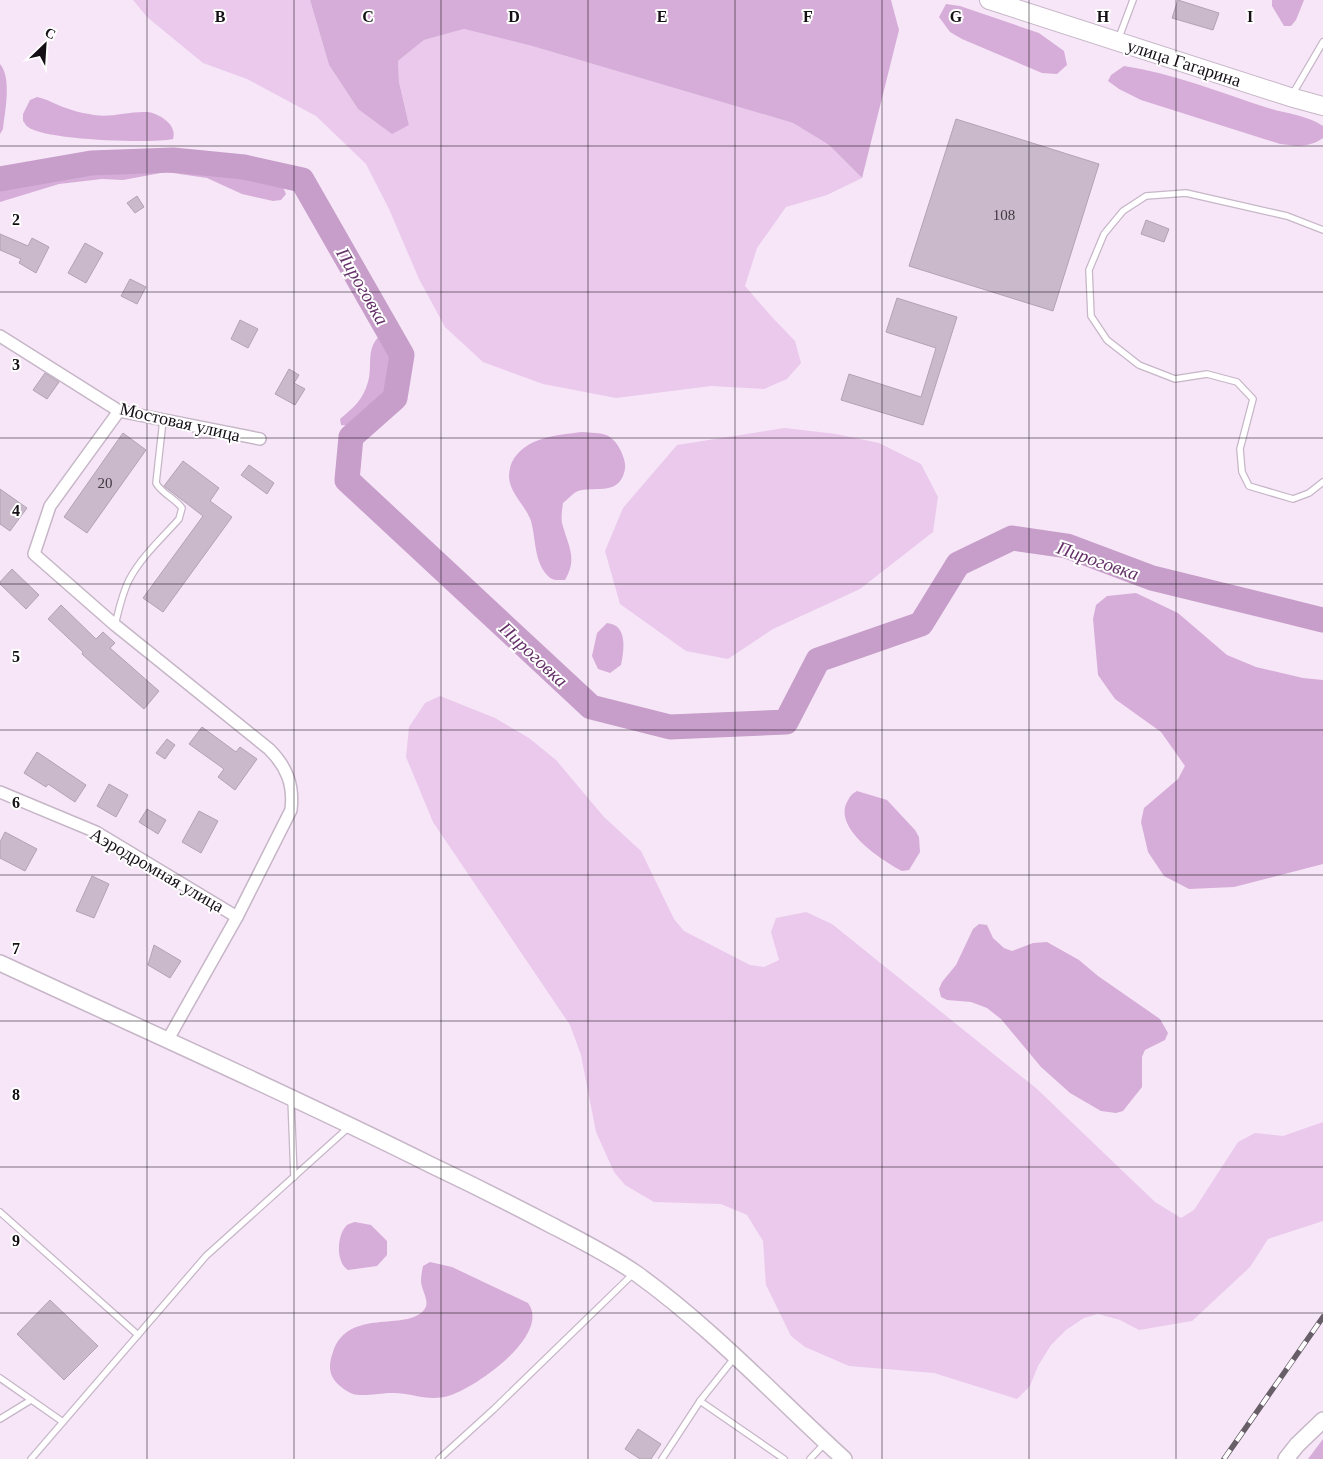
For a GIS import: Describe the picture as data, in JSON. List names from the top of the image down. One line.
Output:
{"streets":{"main road":["улица Гагарина"],"street":["Мостовая улица","Аэродромная улица"]},"water":["Пироговка"],"house_numbers":["108","20"],"north":"top right","grid":{"columns":["B","C","D","E","F","G","H","I"],"rows":["2","3","4","5","6","7","8","9"]}}
